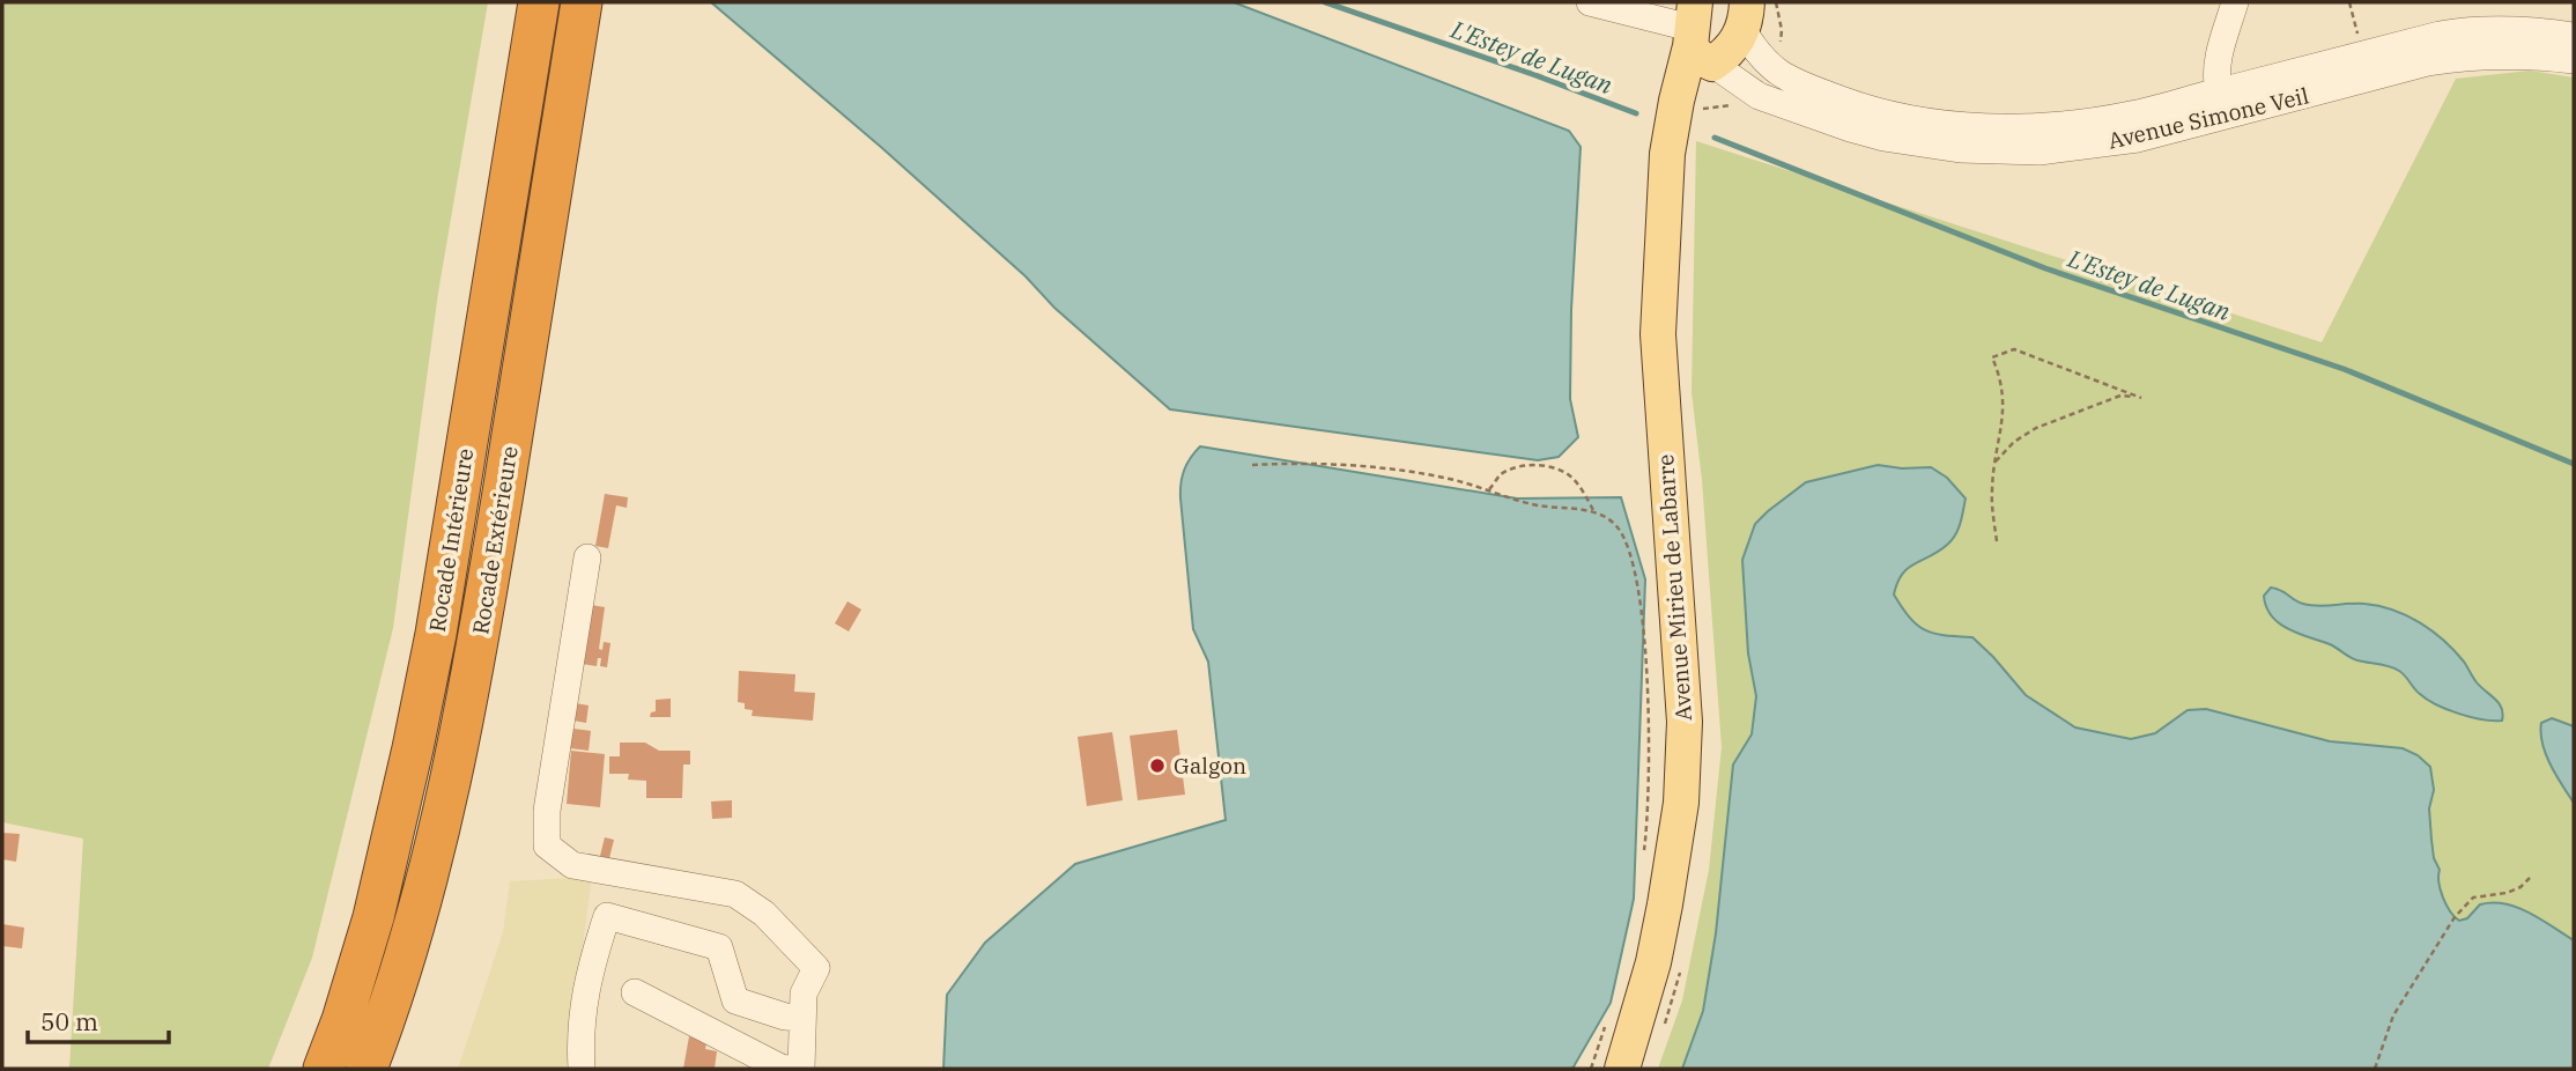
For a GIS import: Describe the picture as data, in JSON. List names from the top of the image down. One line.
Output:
{"streets":{"highway":["Rocade Intérieure","Rocade Extérieure"],"main road":["Avenue Mirieu de Labarre"],"street":["Avenue Simone Veil"]},"crossings":[["Avenue Simone Veil","Avenue Mirieu de Labarre"]],"water":["L'Estey de Lugan"],"places":["Galgon"],"scale_bar":"50 m"}
